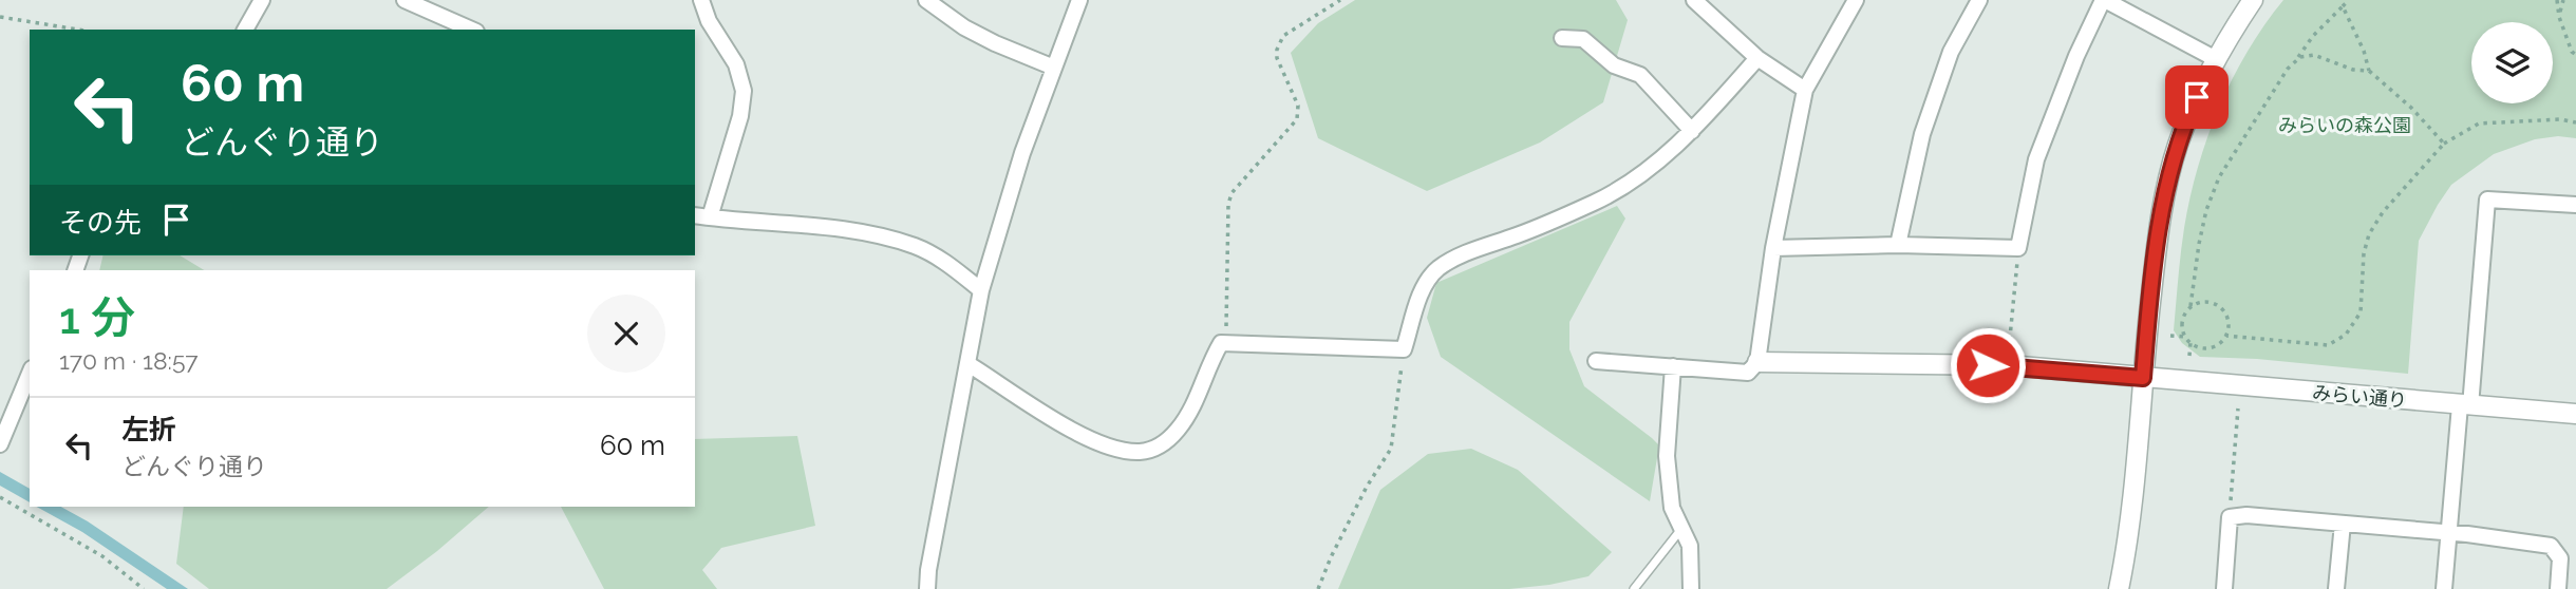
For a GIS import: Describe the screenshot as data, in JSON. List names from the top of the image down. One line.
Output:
{"streets":{"street":["みらい通り"]},"parks":["みらいの森公園"],"page":{"turn":["60 m","どんぐり通り"],"then":"その先","heading":["1 分","170 m · 18:57"],"list":[{"name":"左折","note":"どんぐり通り","value":"60 m"}]}}
